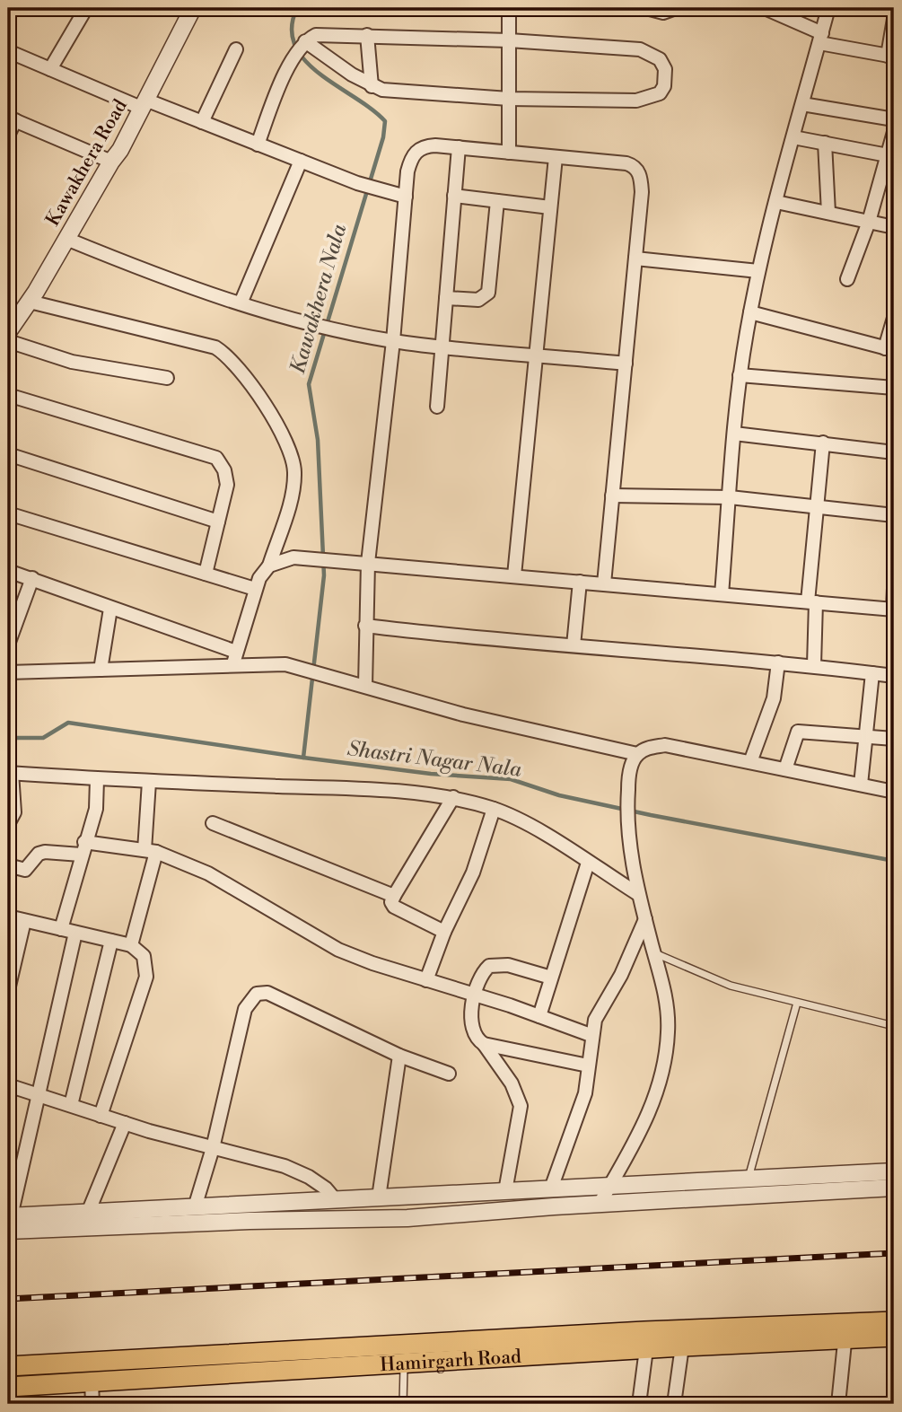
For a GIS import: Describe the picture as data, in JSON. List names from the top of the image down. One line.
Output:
{"streets":{"main road":["Hamirgarh Road"],"street":["Kawakhera Road"]},"water":["Kawakhera Nala","Shastri Nagar Nala"]}
